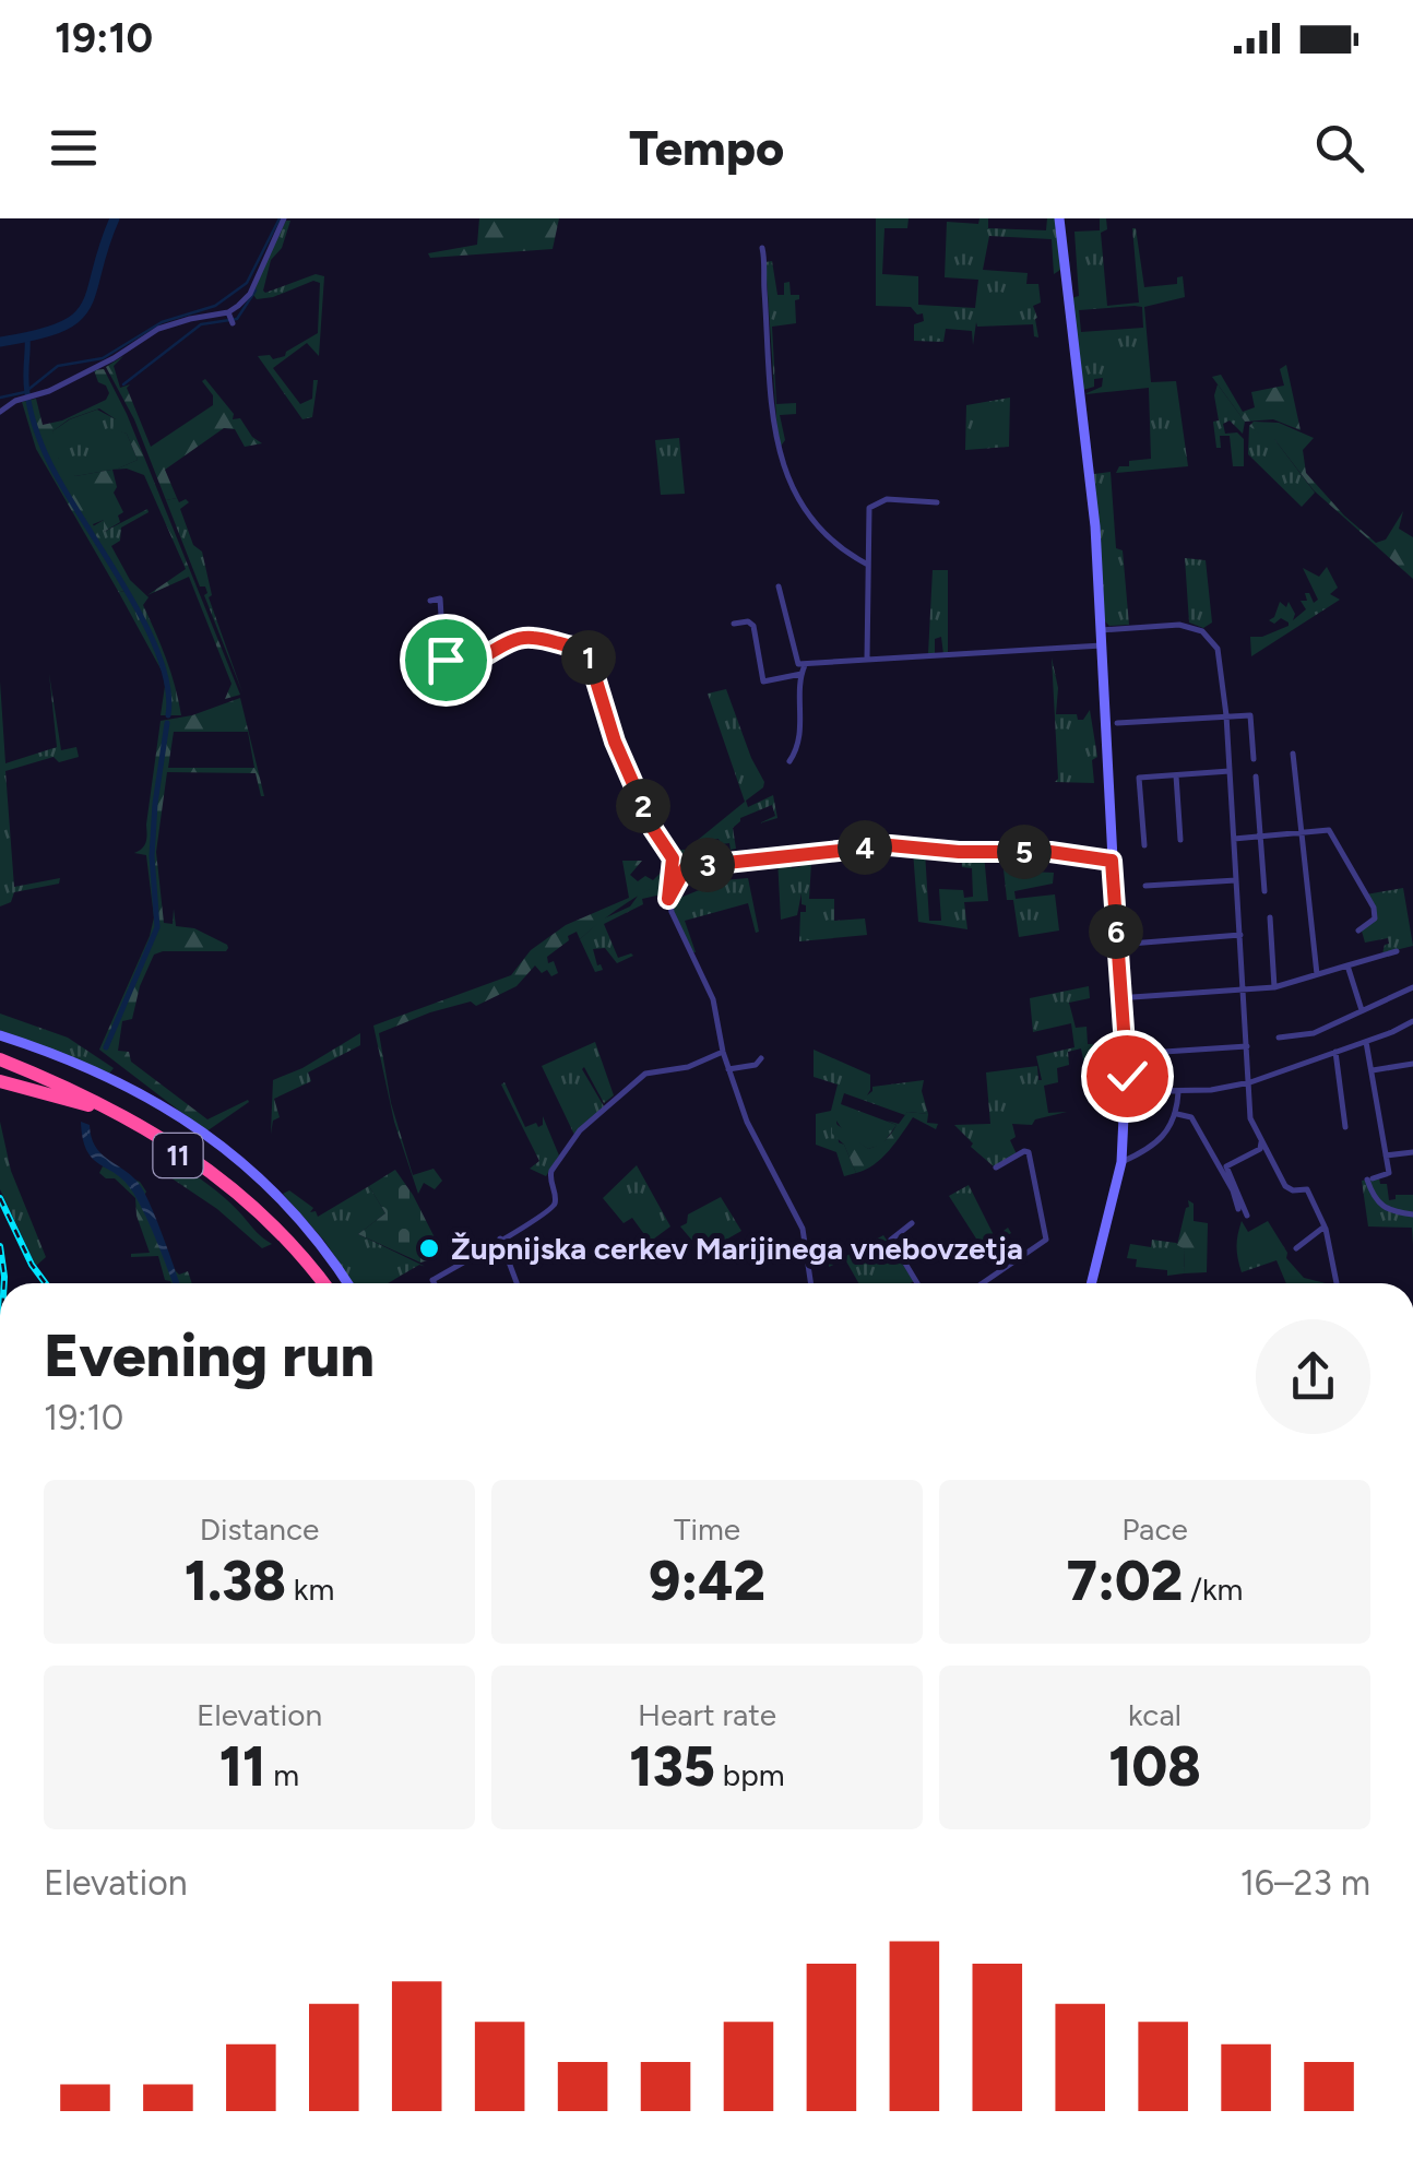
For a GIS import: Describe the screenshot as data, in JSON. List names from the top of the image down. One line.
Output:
{"streets":{"highway":["11"]},"places":["Župnijska cerkev Marijinega vnebovzetja"],"page":{"status":"19:10","header":"Tempo","pins":["1","2","4","5","3","6"],"heading":["Evening run","19:10"],"stats":[["Distance","1.38 km"],["Time","9:42"],["Pace","7:02 /km"],["Elevation","11 m"],["Heart rate","135 bpm"],["kcal","108"]],"chart":["Elevation","16–23 m"]}}
